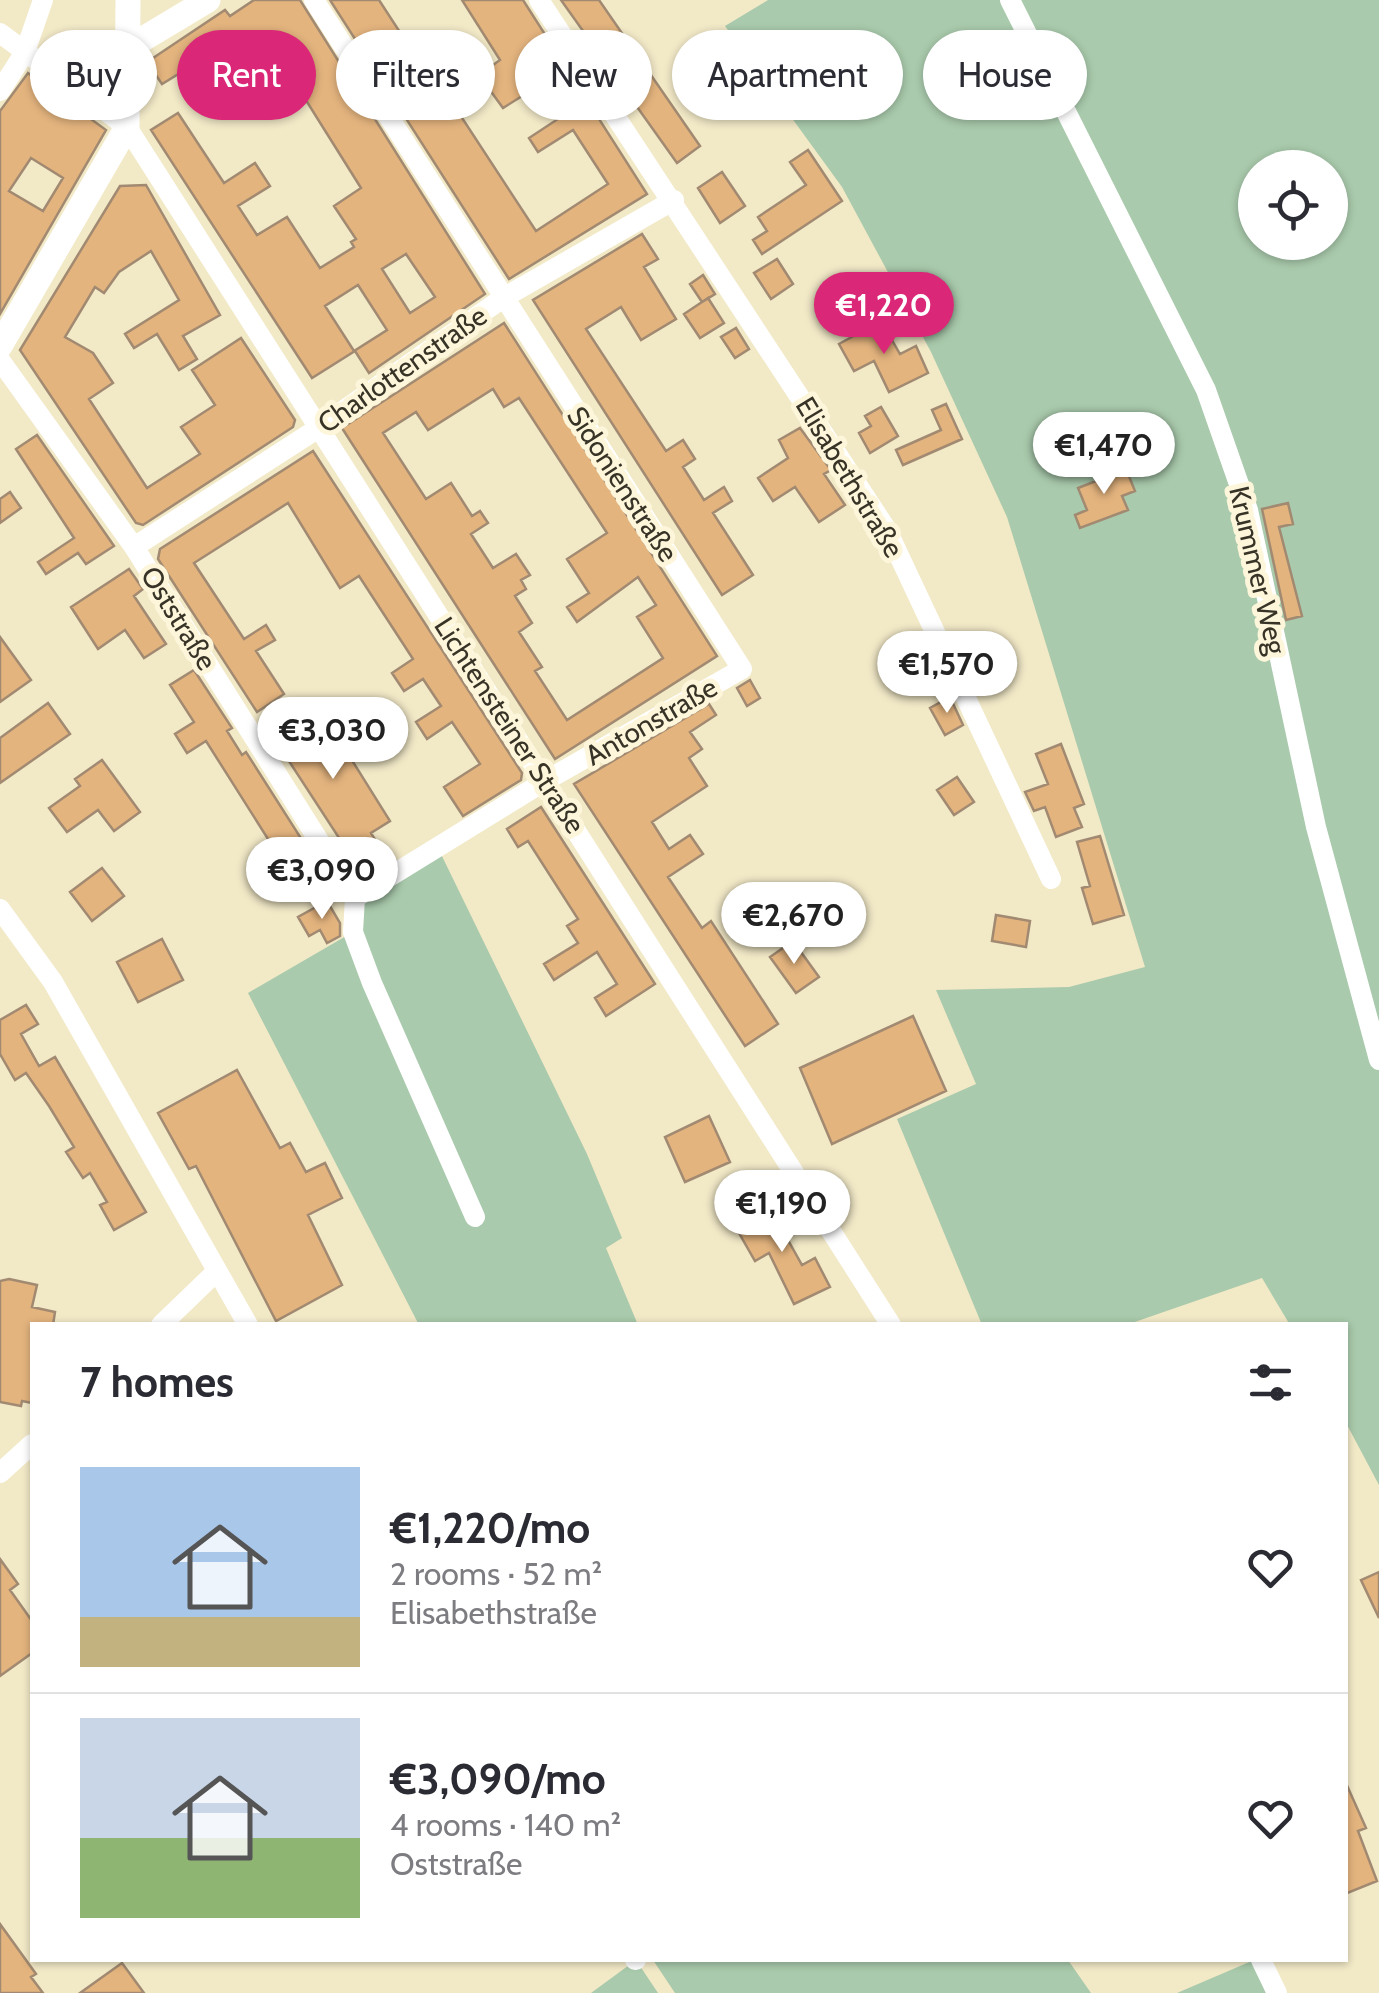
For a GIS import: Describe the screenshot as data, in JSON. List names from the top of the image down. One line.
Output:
{"streets":{"street":["Charlottenstraße","Elisabethstraße","Sidonienstraße","Krummer Weg","Oststraße","Antonstraße","Lichtensteiner Straße"]},"crossings":[["Charlottenstraße","Elisabethstraße"],["Charlottenstraße","Sidonienstraße"],["Charlottenstraße","Oststraße"],["Charlottenstraße","Lichtensteiner Straße"],["Sidonienstraße","Antonstraße"],["Oststraße","Antonstraße"],["Antonstraße","Lichtensteiner Straße"]],"page":{"chip":["Buy","Rent","Filters","New","Apartment","House"],"price":["€1,220","€1,470","€1,570","€3,030","€3,090","€2,670","€1,190"],"heading":"7 homes","list":[{"name":"€1,220/mo","note":"2 rooms · 52 m² · Elisabethstraße"},{"name":"€3,090/mo","note":"4 rooms · 140 m² · Oststraße"}]}}
